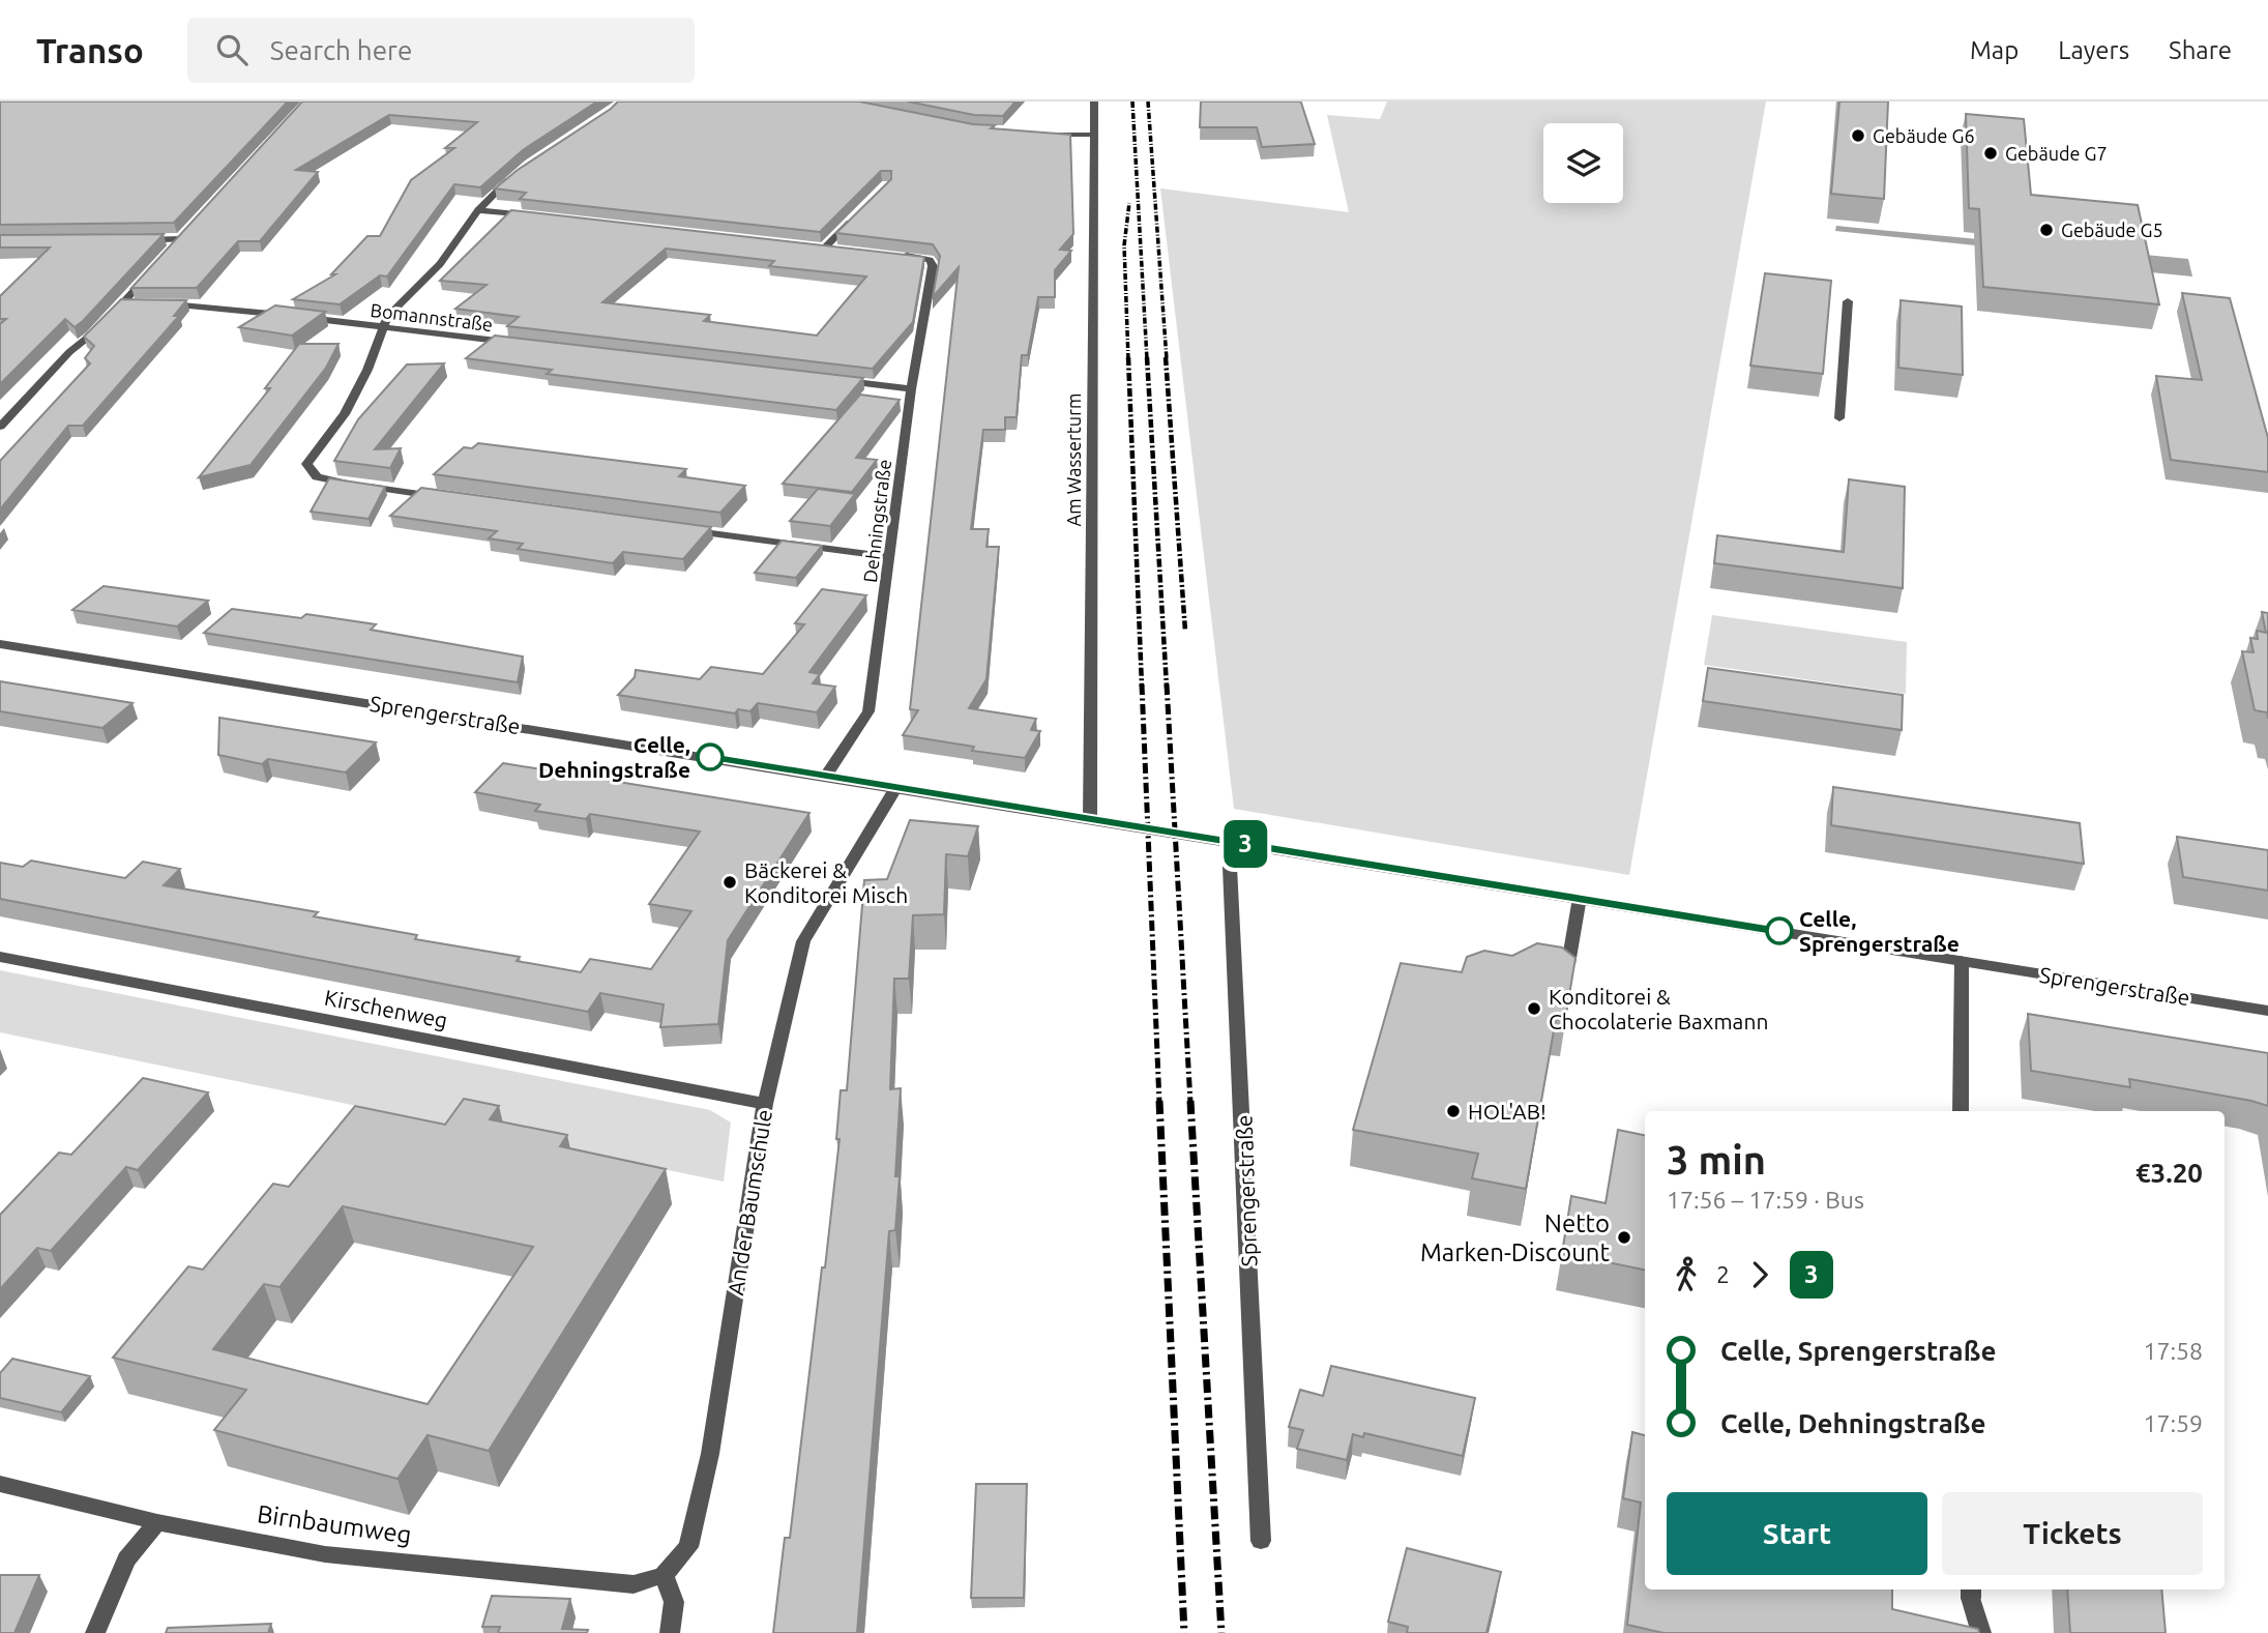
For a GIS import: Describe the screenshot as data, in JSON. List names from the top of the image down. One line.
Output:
{"streets":{"street":["Bomannstraße","Am Wasserturm","Dehningstraße","Sprengerstraße","Kirschenweg","An der Baumschule","Birnbaumweg"]},"crossings":[["Am Wasserturm","Sprengerstraße"],["Dehningstraße","Sprengerstraße"],["Sprengerstraße","An der Baumschule"],["Kirschenweg","An der Baumschule"],["An der Baumschule","Birnbaumweg"]],"places":["Gebäude G6","Gebäude G7","Gebäude G5","Celle, Dehningstraße","Bäckerei & Konditorei Misch","Celle, Sprengerstraße","Konditorei & Chocolaterie Baxmann","HOL'AB!","Netto Marken-Discount"],"lines":["bus line 3"],"page":{"header":"Transo","search":"Search here","nav":["Map","Layers","Share"],"on_map":"3","heading":["3 min","17:56 – 17:59 · Bus","€3.20"],"legs":["2","3"],"list":[{"name":"Celle, Sprengerstraße","value":"17:58"},{"name":"Celle, Dehningstraße","value":"17:59"}],"buttons":["Start","Tickets"]}}
